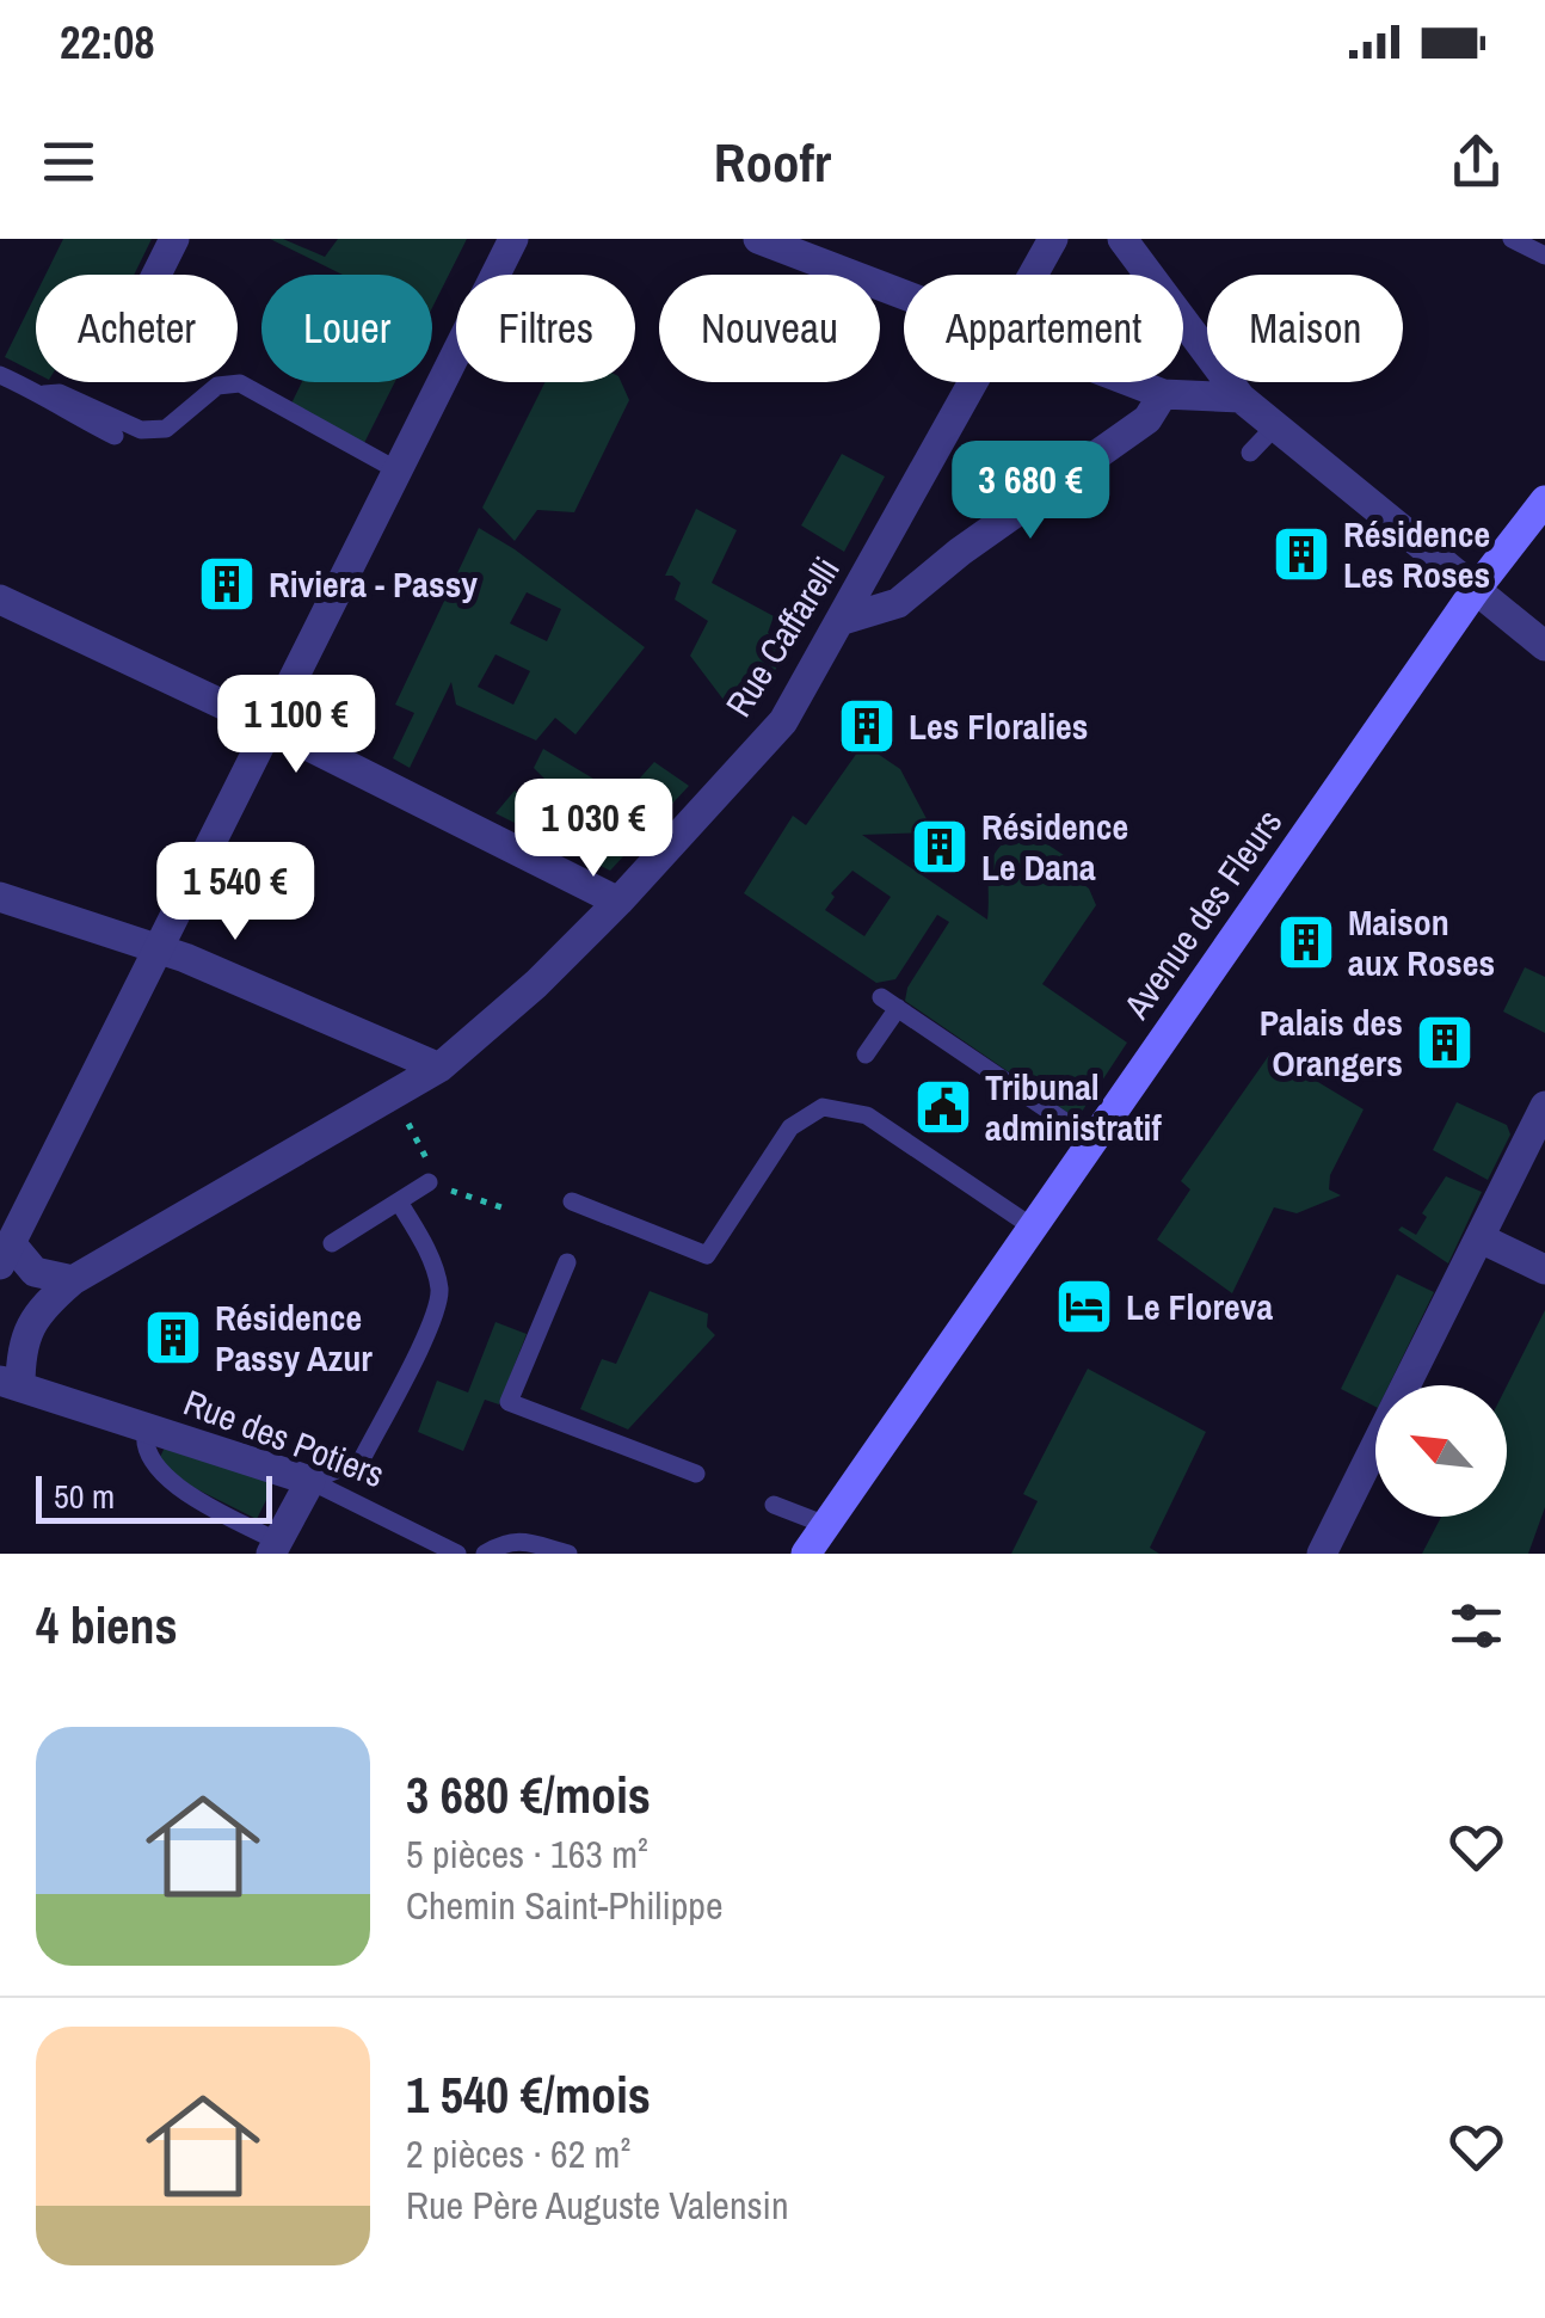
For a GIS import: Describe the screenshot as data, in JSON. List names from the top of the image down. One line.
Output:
{"streets":{"main road":["Avenue des Fleurs"],"street":["Rue Caffarelli","Rue des Potiers"]},"crossings":[["Rue Caffarelli","Rue des Potiers"]],"places":{"building":["Résidence Les Roses","Riviera - Passy","Les Floralies","Résidence Le Dana","Maison aux Roses","Palais des Orangers","Résidence Passy Azur"],"public building":["Tribunal administratif"],"hotel":["Le Floreva"]},"scale_bar":"50 m","north":"top left","page":{"status":"22:08","header":"Roofr","chip":["Acheter","Louer","Filtres","Nouveau","Appartement","Maison"],"price":["3 680 €","1 100 €","1 030 €","1 540 €"],"scale":"50 m","heading":"4 biens","list":[{"name":"3 680 €/mois","note":"5 pièces · 163 m² · Chemin Saint-Philippe"},{"name":"1 540 €/mois","note":"2 pièces · 62 m² · Rue Père Auguste Valensin"}]}}
